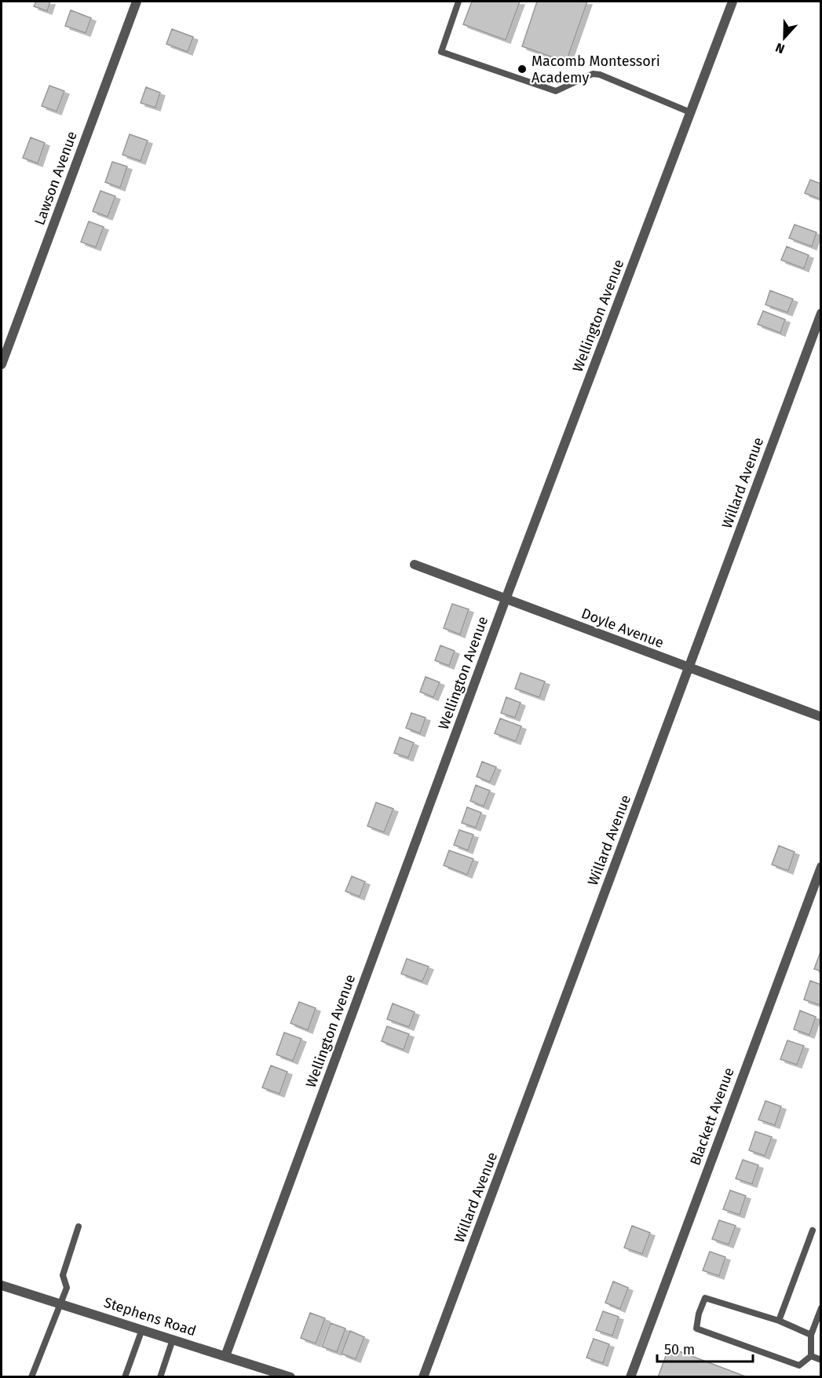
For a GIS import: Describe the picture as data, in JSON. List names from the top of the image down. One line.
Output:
{"streets":{"street":["Lawson Avenue","Wellington Avenue","Willard Avenue","Doyle Avenue","Blackett Avenue","Stephens Road"]},"crossings":[["Wellington Avenue","Doyle Avenue"],["Wellington Avenue","Stephens Road"],["Willard Avenue","Doyle Avenue"]],"places":["Macomb Montessori Academy"],"scale_bar":"50 m","north":"bottom"}
